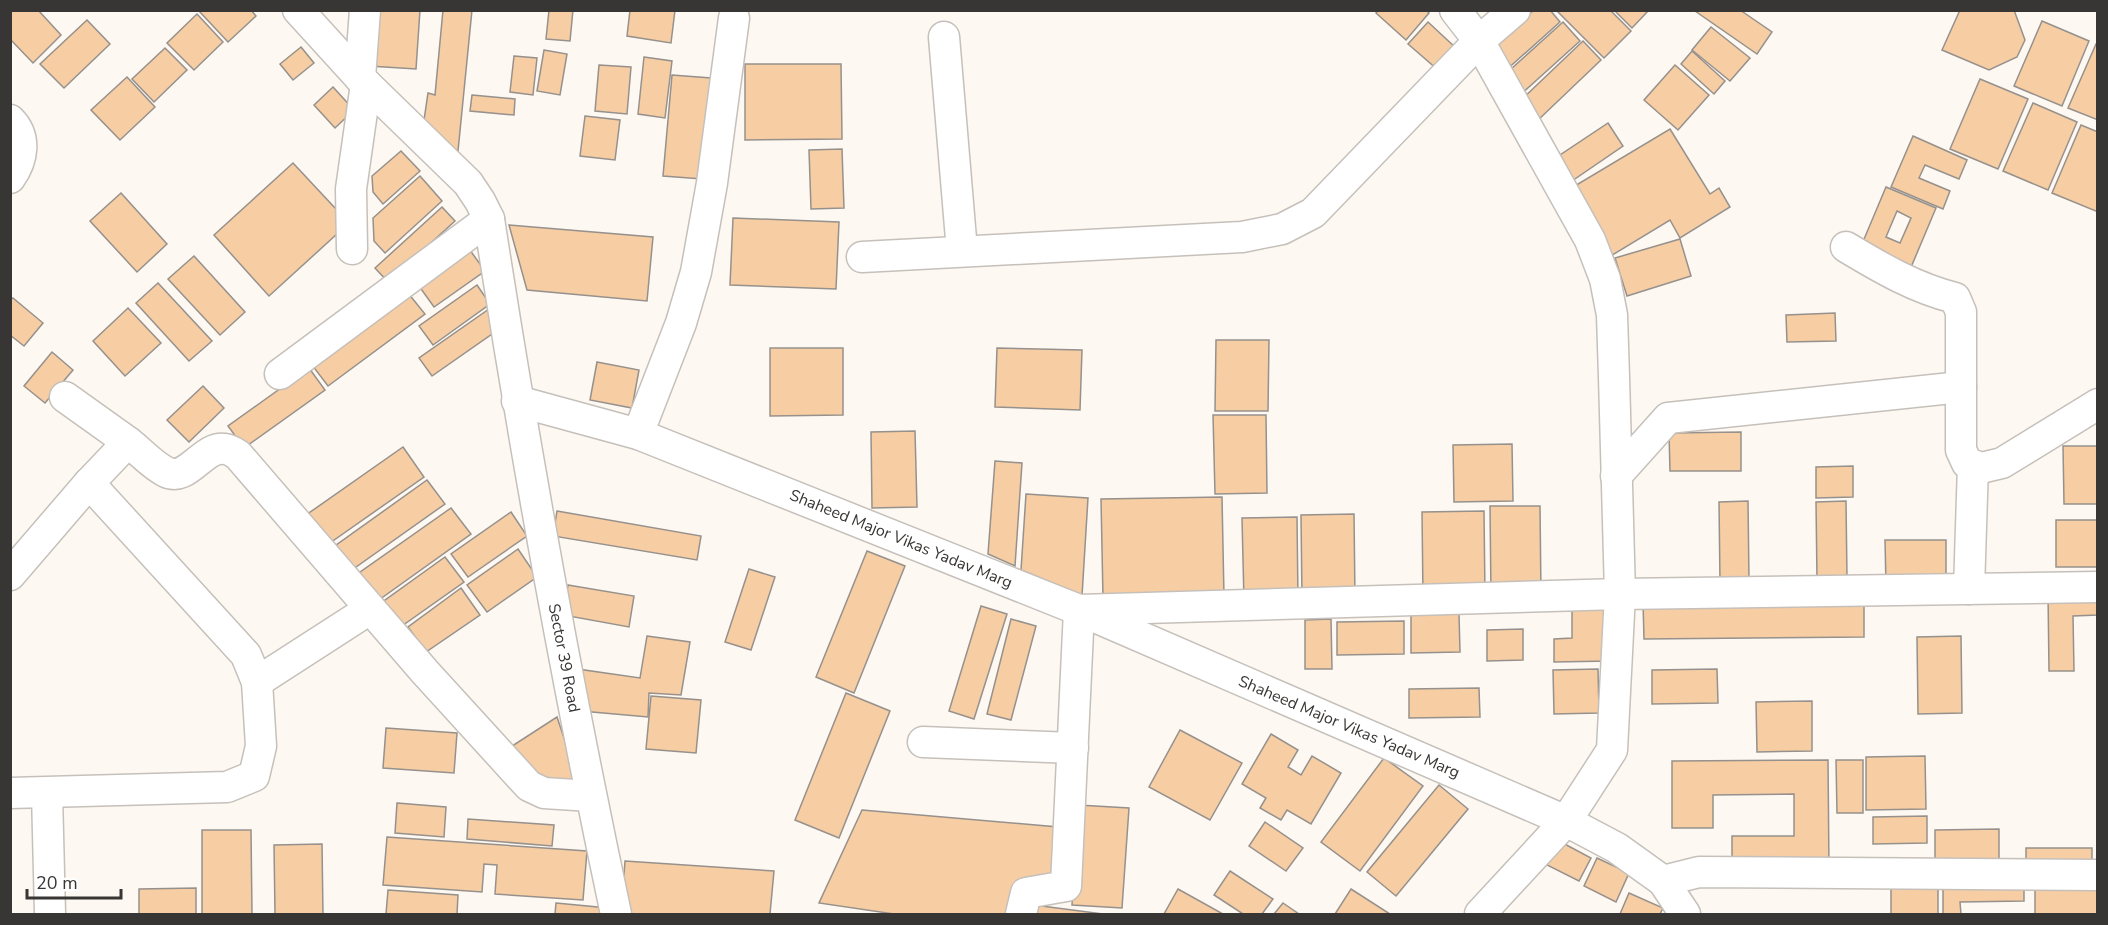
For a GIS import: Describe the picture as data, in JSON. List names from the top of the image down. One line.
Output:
{"streets":{"street":["Shaheed Major Vikas Yadav Marg","Sector 39 Road"]},"crossings":[["Shaheed Major Vikas Yadav Marg","Sector 39 Road"]],"scale_bar":"20 m"}
